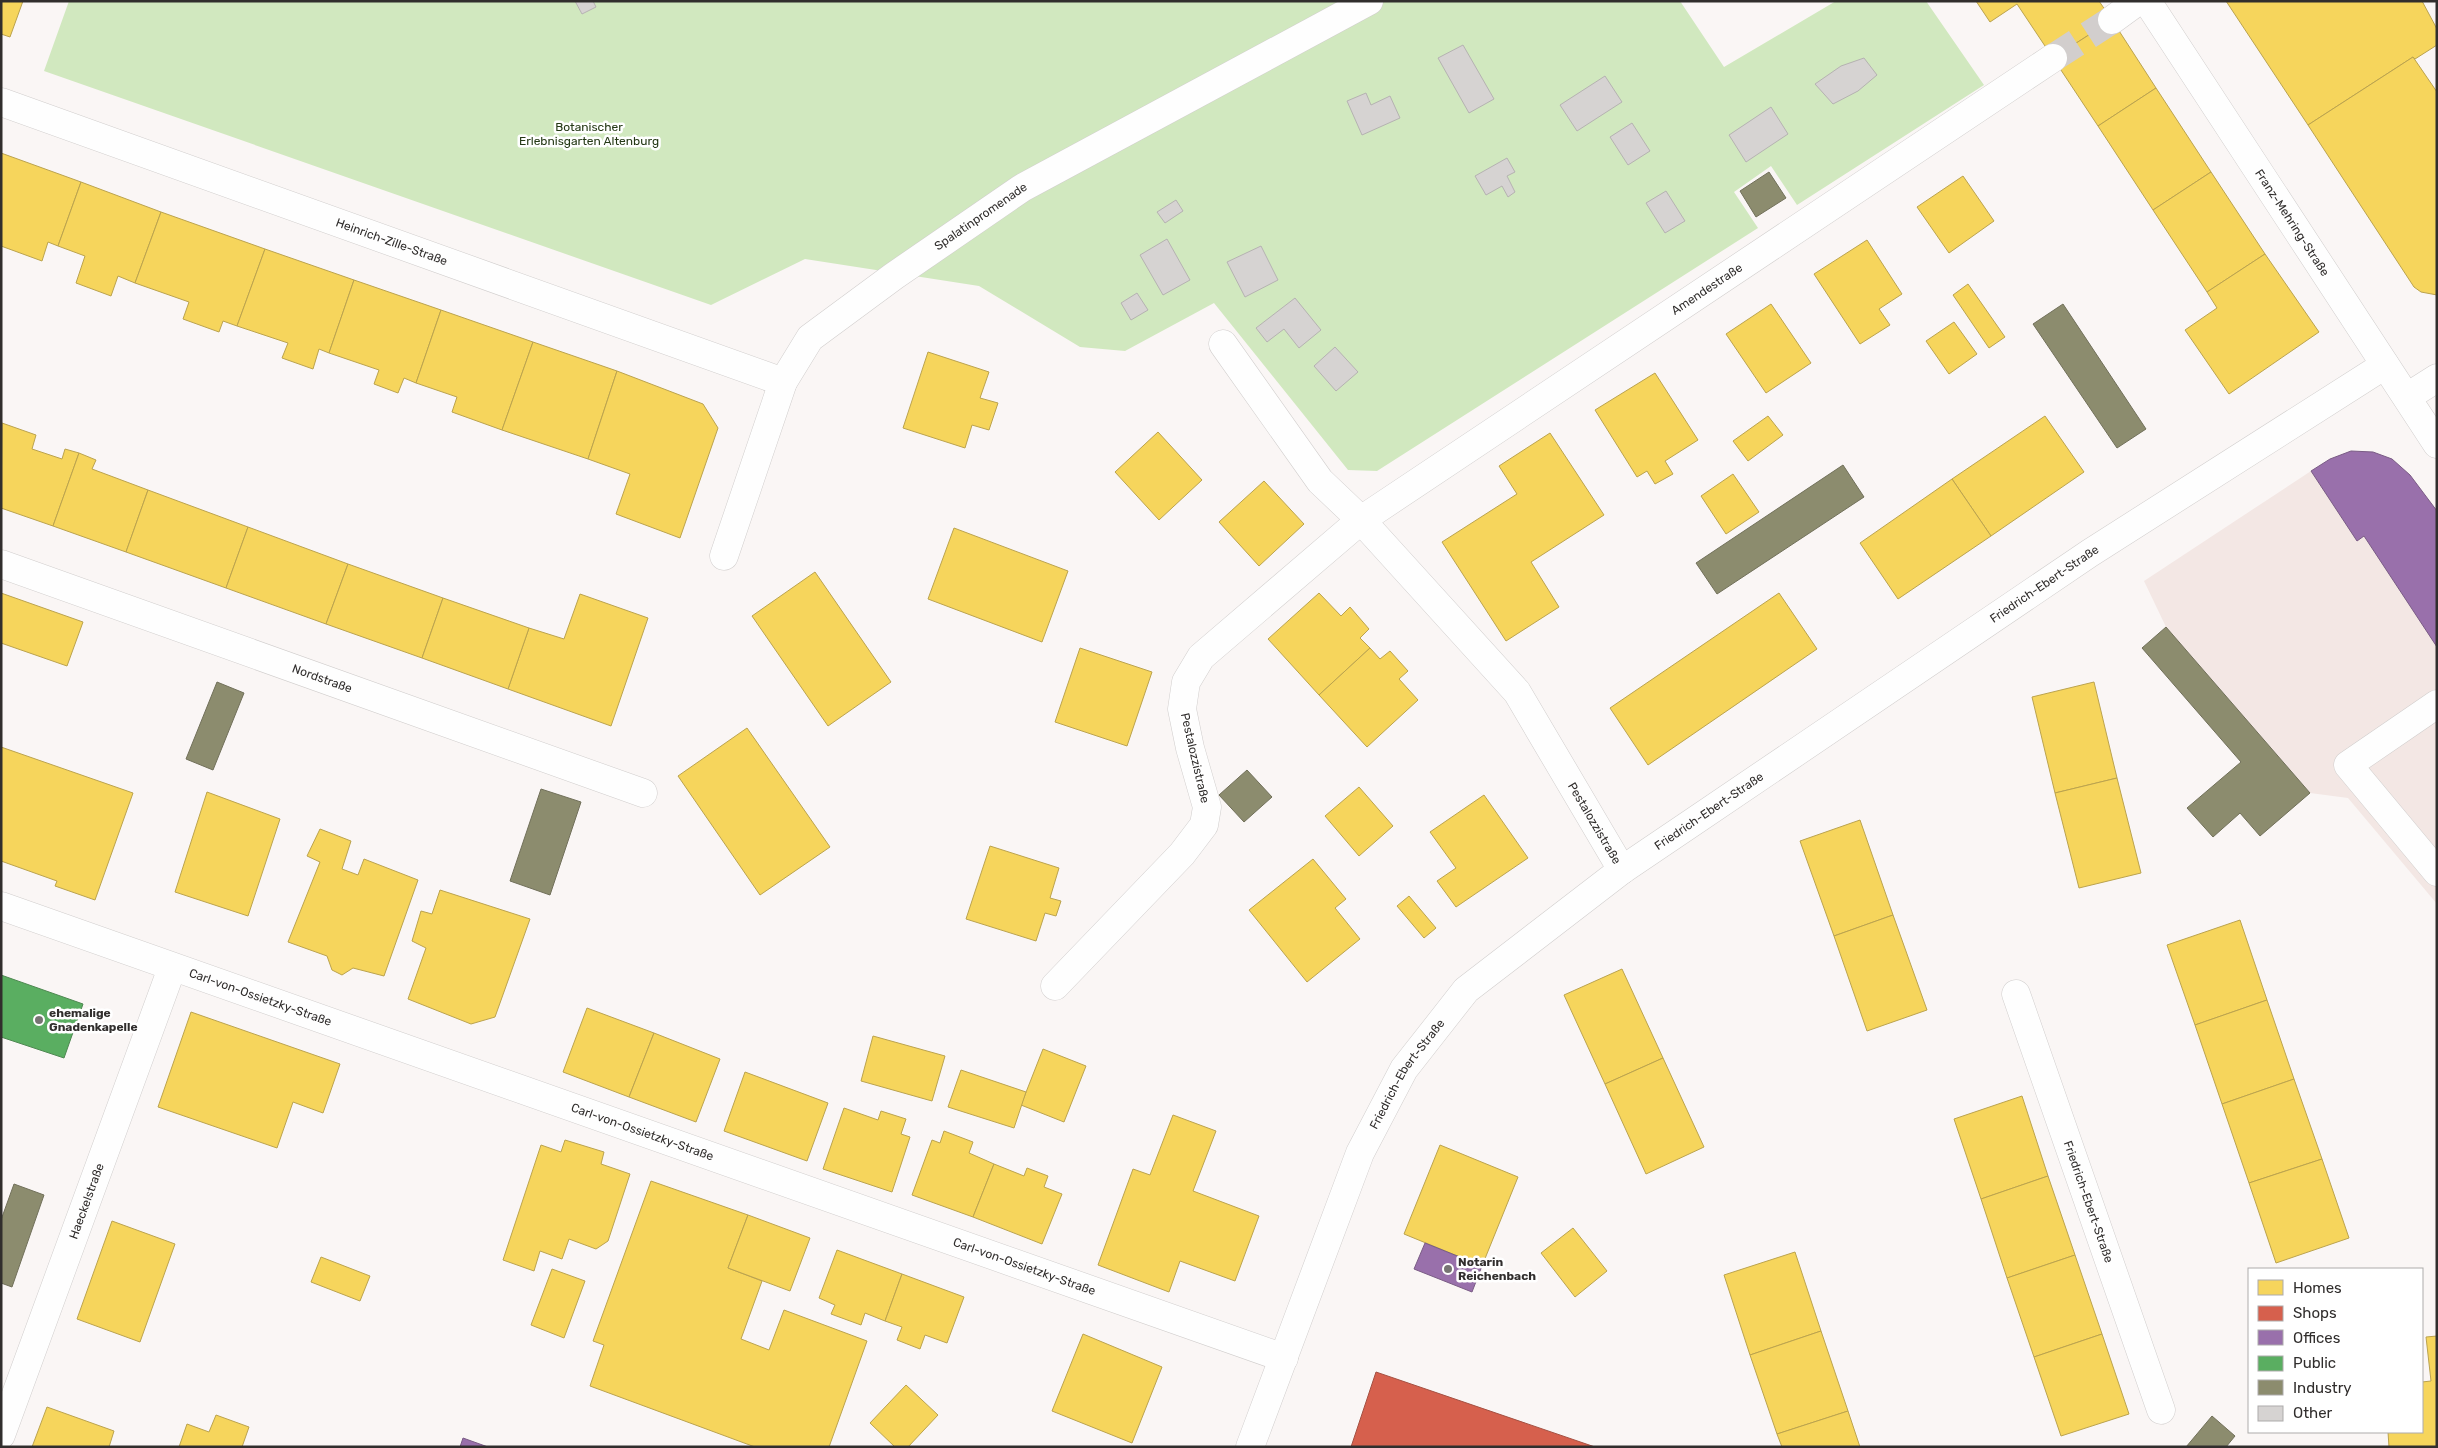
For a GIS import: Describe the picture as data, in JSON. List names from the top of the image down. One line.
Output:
{"streets":{"street":["Spalatinpromenade","Franz-Mehring-Straße","Heinrich-Zille-Straße","Amendestraße","Friedrich-Ebert-Straße","Nordstraße","Pestalozzistraße","Carl-von-Ossietzky-Straße","Haeckelstraße"]},"crossings":[["Spalatinpromenade","Heinrich-Zille-Straße"],["Franz-Mehring-Straße","Friedrich-Ebert-Straße"],["Amendestraße","Pestalozzistraße"],["Friedrich-Ebert-Straße","Pestalozzistraße"],["Friedrich-Ebert-Straße","Carl-von-Ossietzky-Straße"],["Carl-von-Ossietzky-Straße","Haeckelstraße"]],"parks":["Botanischer Erlebnisgarten Altenburg"],"places":["ehemalige Gnadenkapelle","Notarin Reichenbach"],"legend":["Homes","Shops","Offices","Public","Industry","Other"]}
